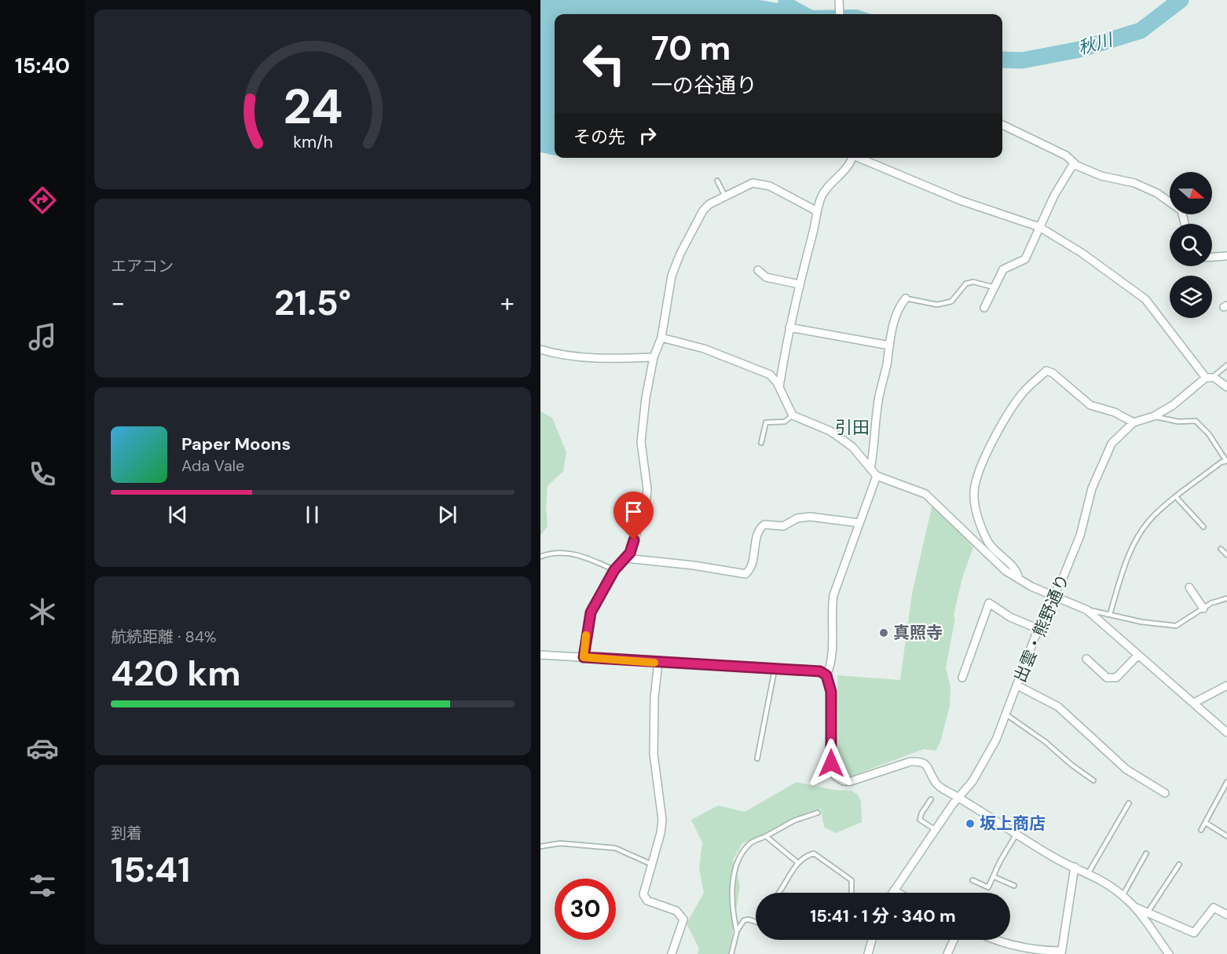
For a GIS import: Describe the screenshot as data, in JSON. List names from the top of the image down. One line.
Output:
{"streets":{"street":["出雲・熊野通り"]},"districts":["引田"],"water":["秋川"],"places":["真照寺","坂上商店"],"north":"right","page":{"tabs":"15:40","turn":["70 m","一の谷通り"],"then":"その先","tile":["エアコン",["航続距離 · 84%","420 km"],["到着","15:41"]],"heat":["−","21.5°","+"],"song":["Paper Moons","Ada Vale"],"limit":"30","trip":"15:41 · 1 分 · 340 m","gauge":["24","km/h"]}}
